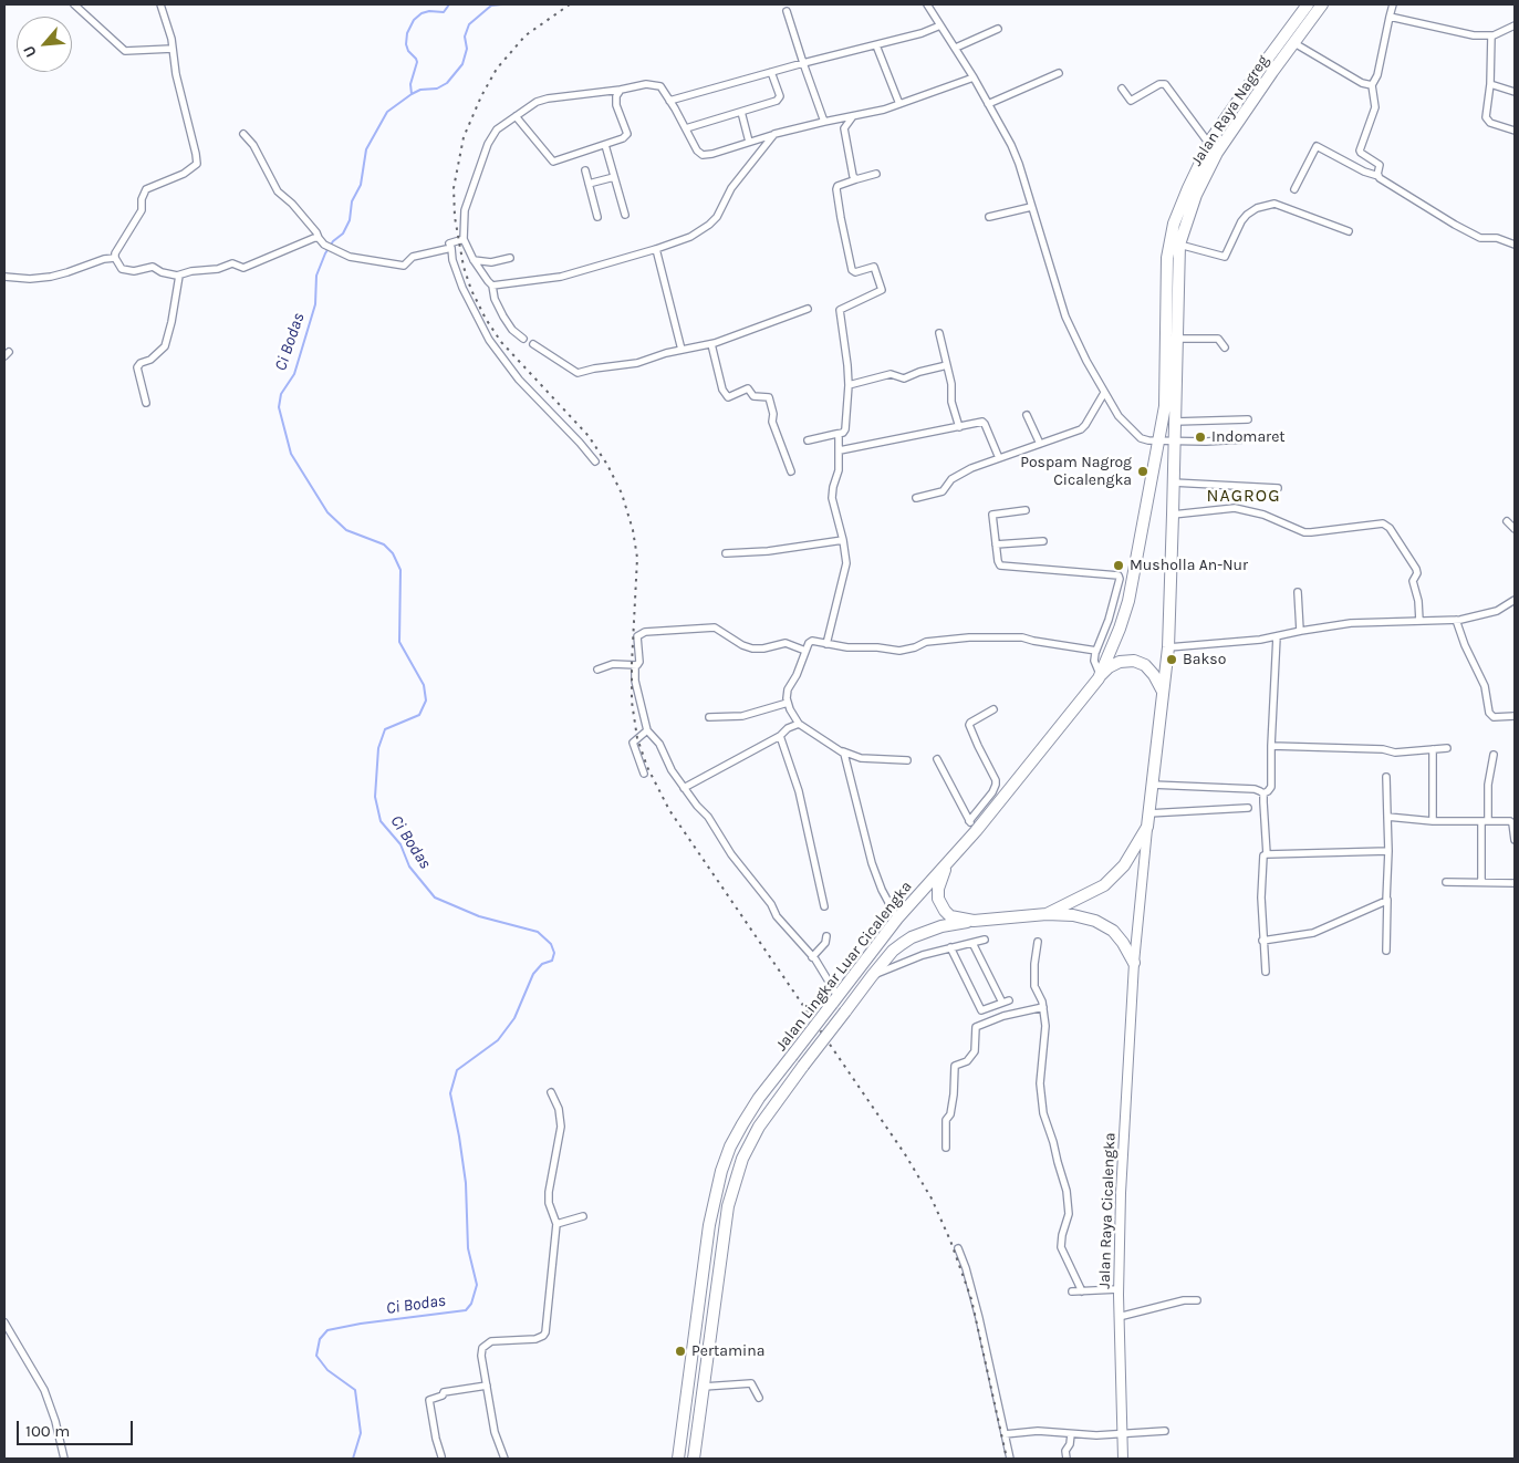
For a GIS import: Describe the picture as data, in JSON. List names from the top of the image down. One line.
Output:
{"streets":{"highway":["Jalan Raya Nagreg","Jalan Lingkar Luar Cicalengka"],"main road":["Jalan Raya Cicalengka"]},"crossings":[["Jalan Raya Nagreg","Jalan Lingkar Luar Cicalengka"],["Jalan Raya Nagreg","Jalan Raya Cicalengka"]],"districts":["NAGROG"],"water":["Ci Bodas"],"places":["Indomaret","Pospam Nagrog Cicalengka","Musholla An-Nur","Bakso","Pertamina"],"scale_bar":"100 m","north":"bottom left"}
